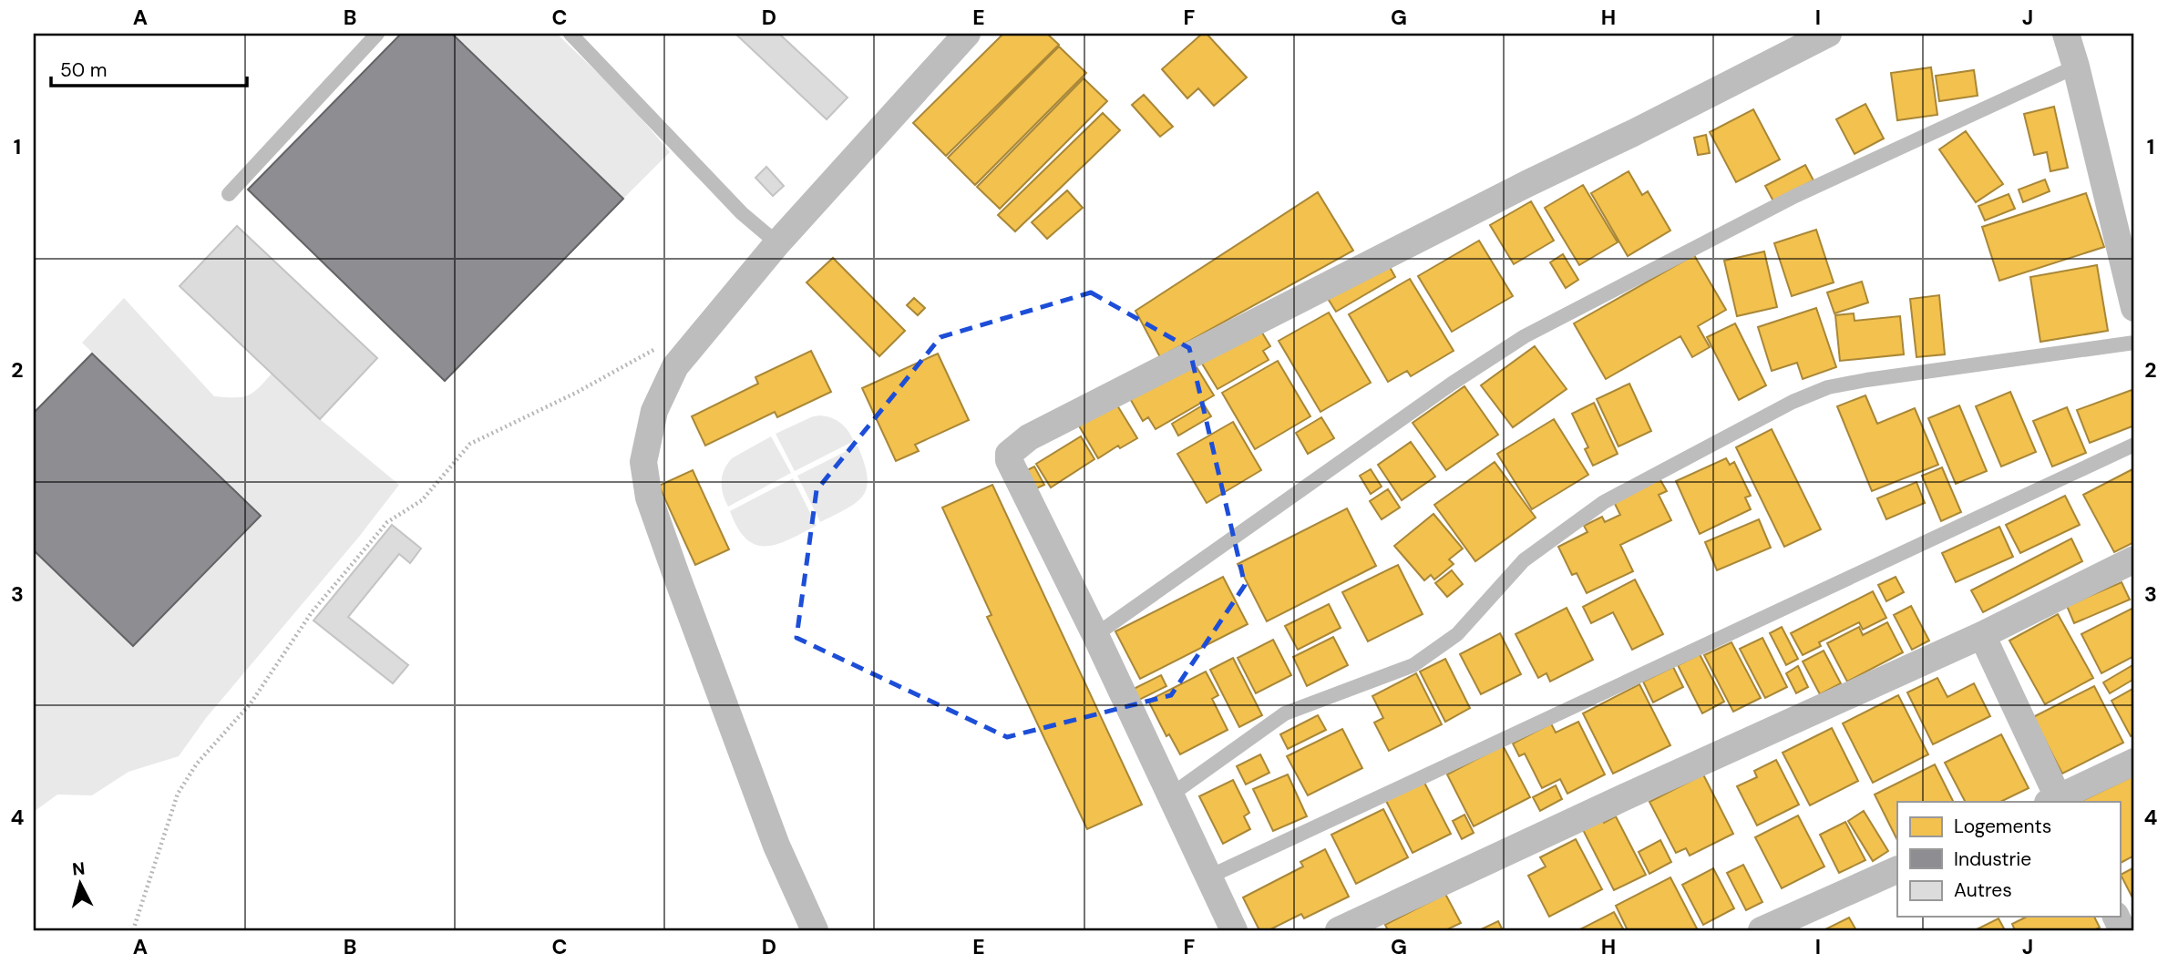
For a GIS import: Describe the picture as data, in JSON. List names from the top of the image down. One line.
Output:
{"legend":["Logements","Industrie","Autres"],"scale_bar":"50 m","north":"top","grid":{"columns":["A","B","C","D","E","F","G","H","I","J"],"rows":["1","2","3","4"]}}
